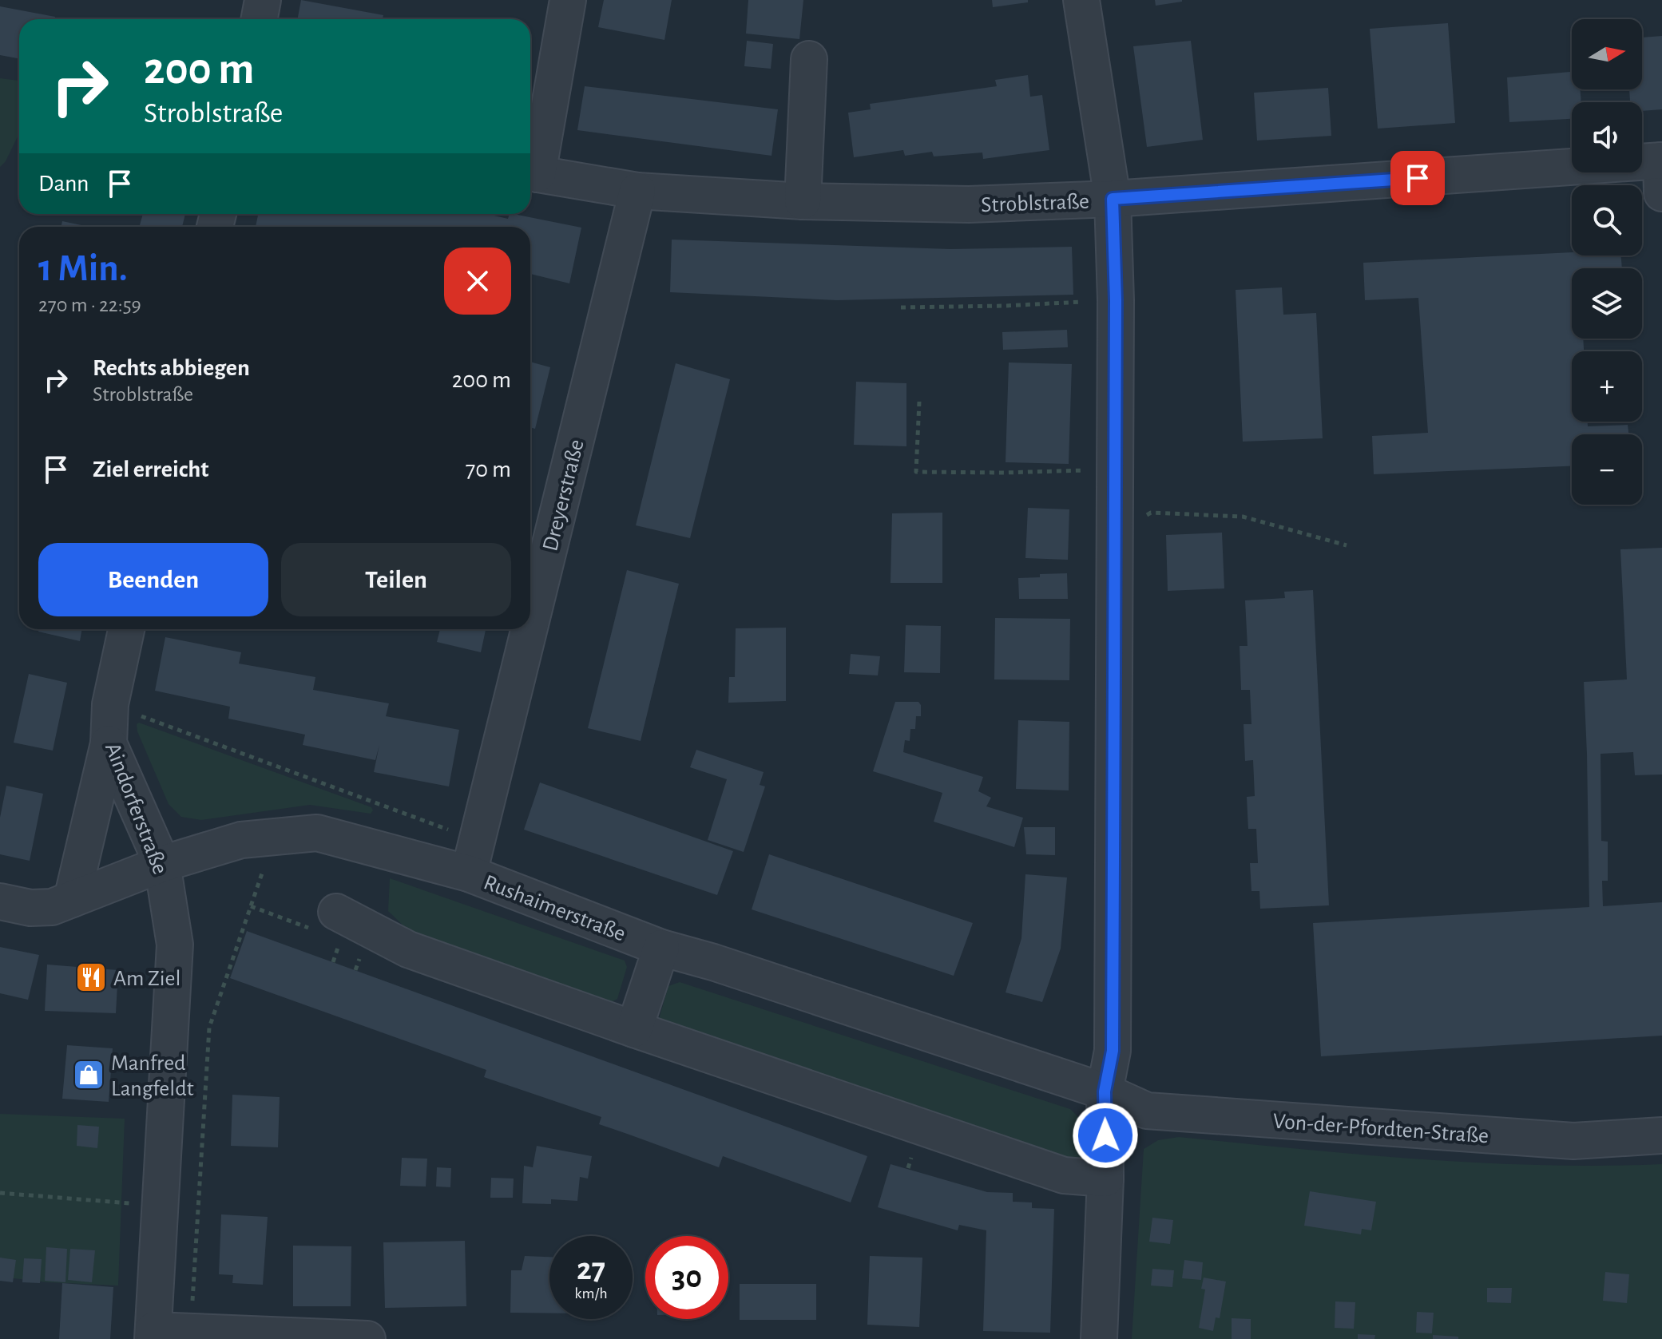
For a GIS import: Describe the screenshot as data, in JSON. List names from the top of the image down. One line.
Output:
{"streets":{"street":["Stroblstraße","Dreyerstraße","Aindorferstraße","Rushaimerstraße","Von-der-Pfordten-Straße"]},"crossings":[["Stroblstraße","Dreyerstraße"],["Dreyerstraße","Rushaimerstraße"],["Aindorferstraße","Rushaimerstraße"],["Rushaimerstraße","Von-der-Pfordten-Straße"]],"places":{"restaurant":["Am Ziel"],"shop":["Manfred Langfeldt"]},"north":"right","page":{"map_buttons":["+","−"],"turn":["200 m","Stroblstraße"],"then":"Dann","heading":["1 Min.","270 m · 22:59"],"list":[{"name":"Rechts abbiegen","note":"Stroblstraße","value":"200 m"},{"name":"Ziel erreicht","value":"70 m"}],"buttons":["Beenden","Teilen"],"speed":"27 km/h","limit":"30"}}
